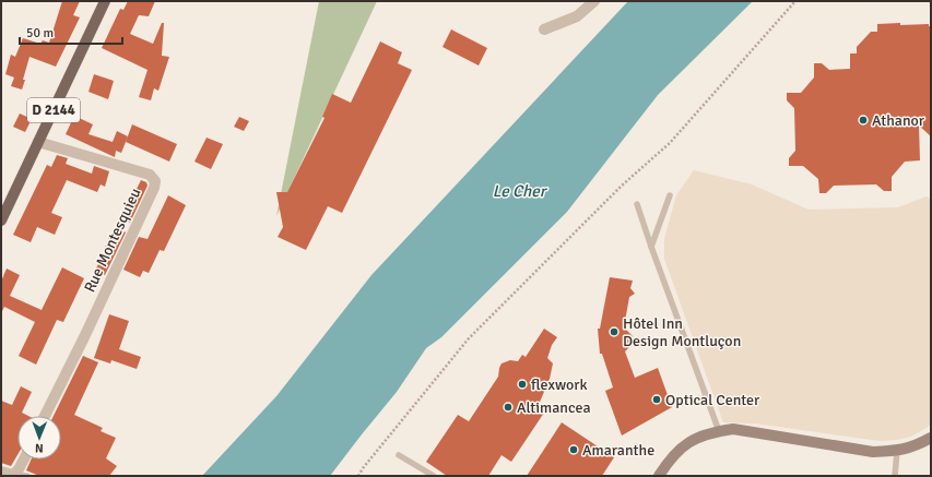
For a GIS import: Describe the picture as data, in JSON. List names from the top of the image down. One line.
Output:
{"streets":{"main road":["D 2144"],"street":["Rue Montesquieu"]},"crossings":[["D 2144","Rue Montesquieu"]],"water":["Le Cher"],"places":["Athanor","Hôtel Inn Design Montluçon","flexwork","Optical Center","Altimancea","Amaranthe"],"scale_bar":"50 m","north":"bottom"}
